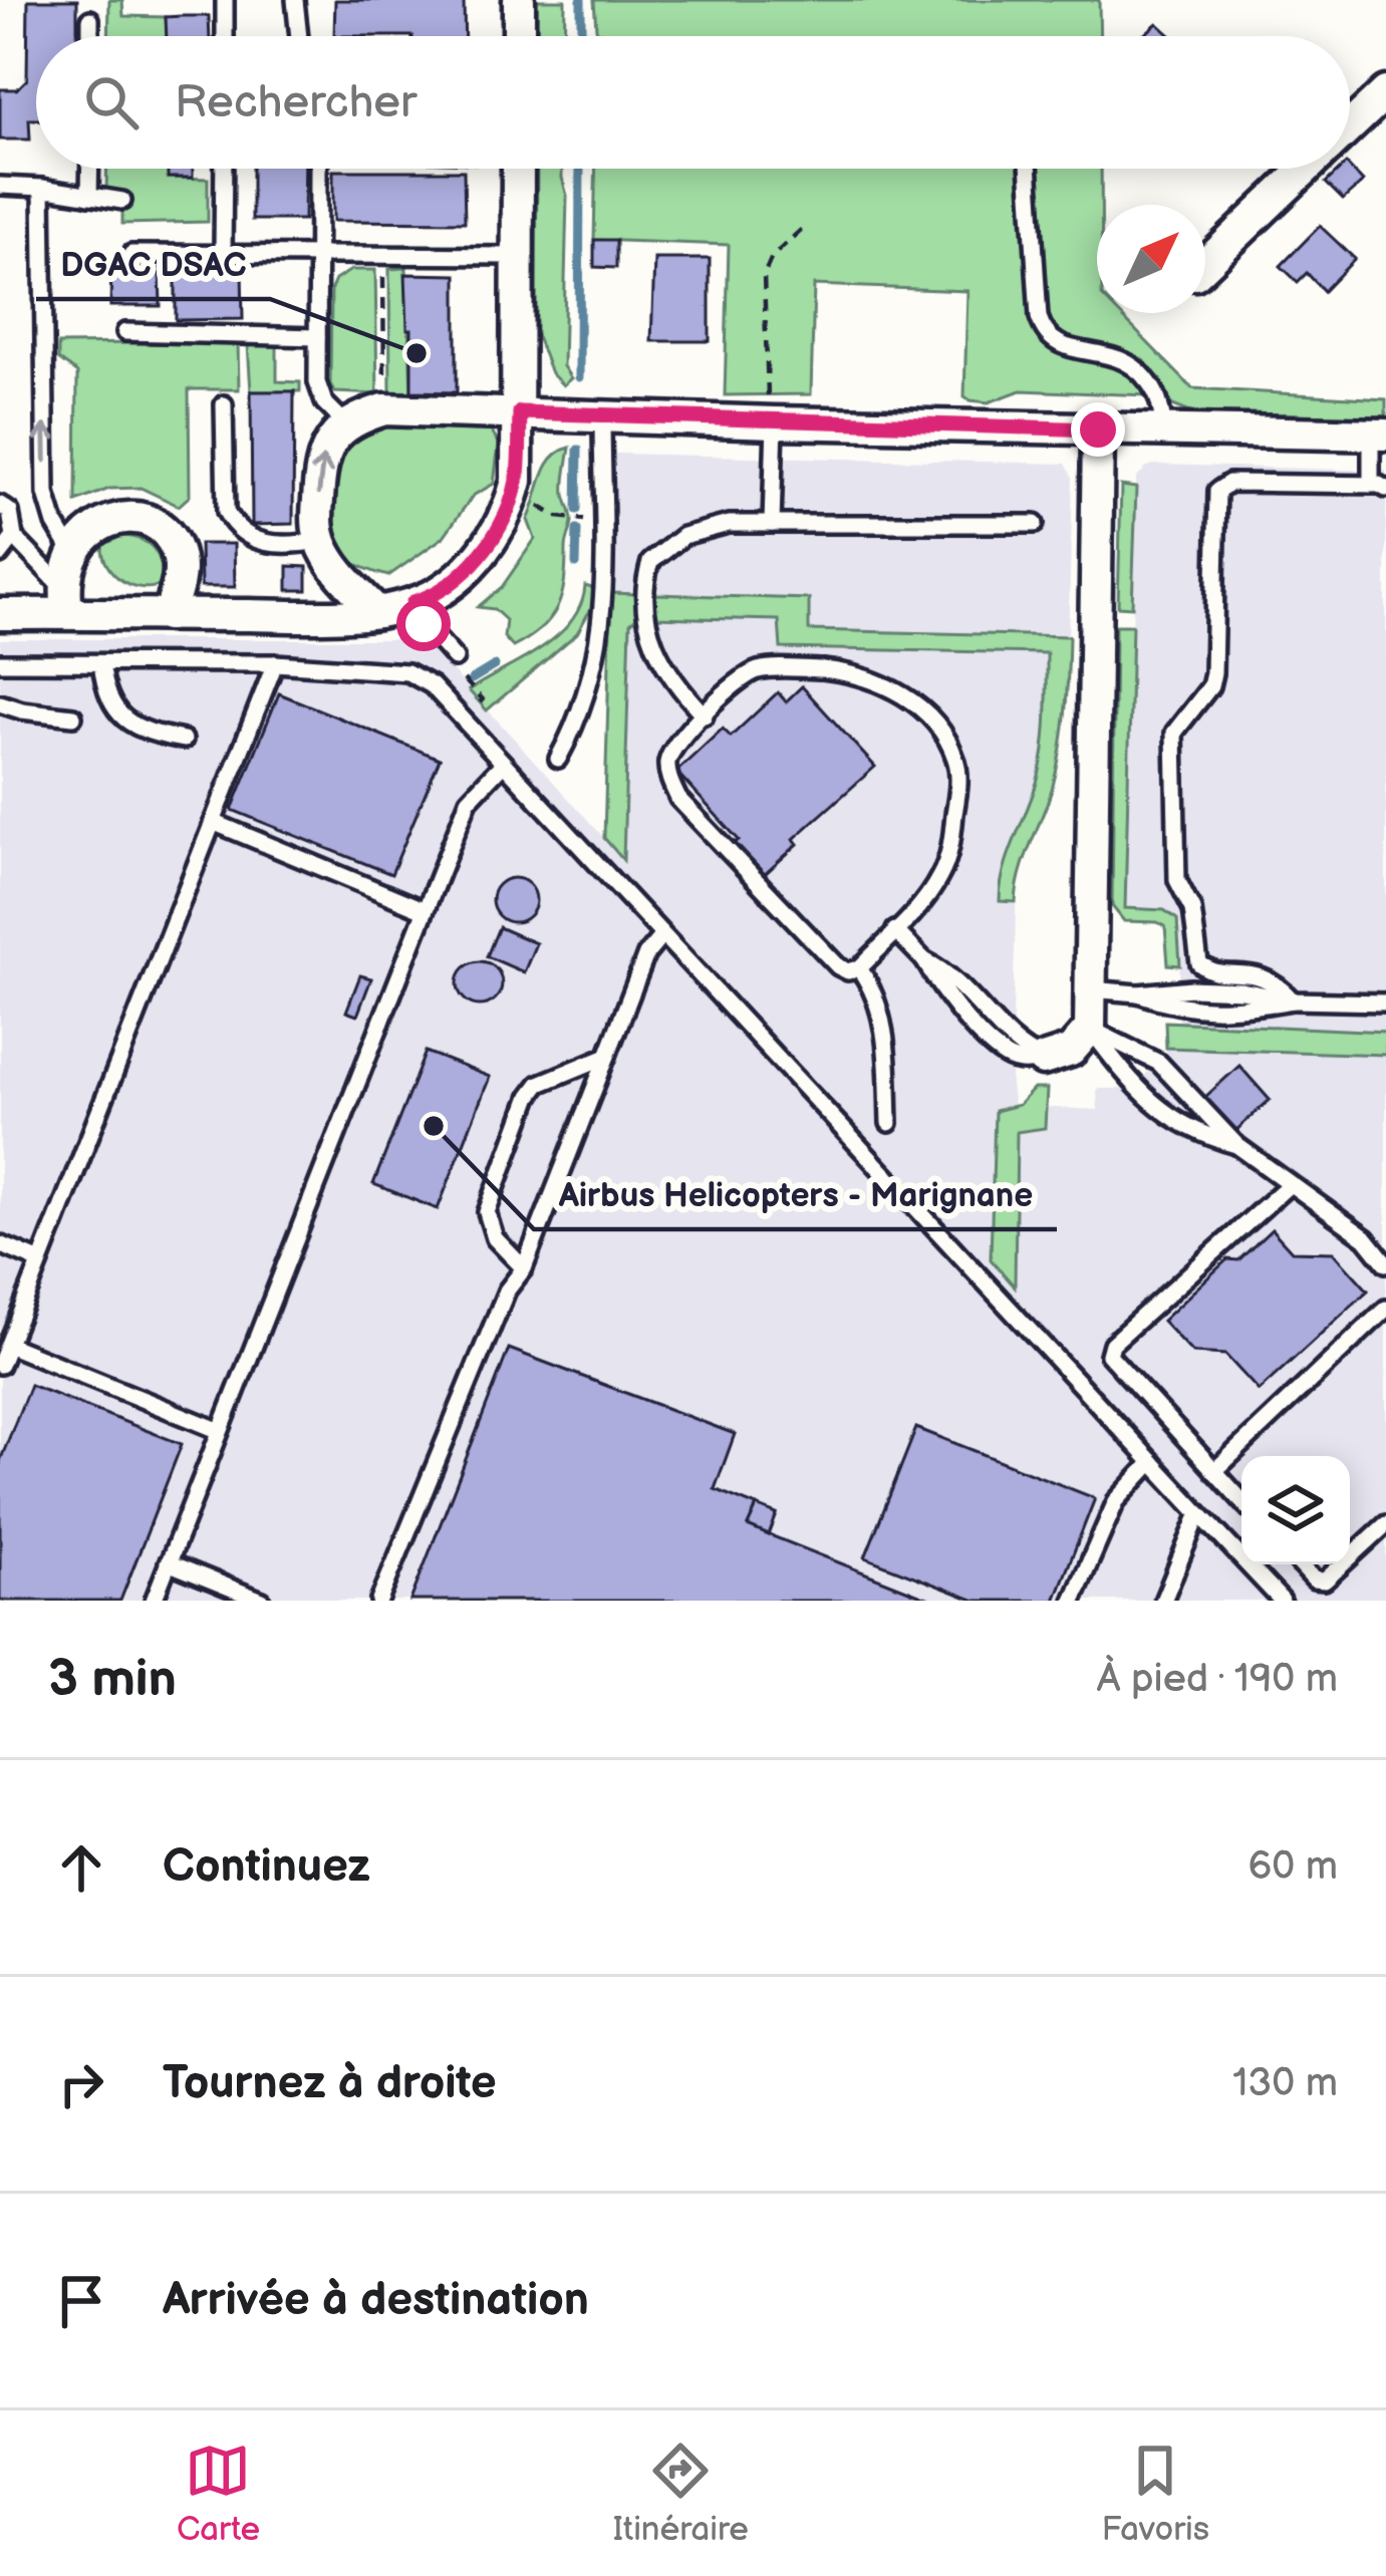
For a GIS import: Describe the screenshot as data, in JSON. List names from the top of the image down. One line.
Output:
{"places":["DGAC DSAC","Airbus Helicopters - Marignane"],"north":"top right","page":{"search":"Rechercher","heading":["3 min","À pied · 190 m"],"list":[["Continuez","60 m"],["Tournez à droite","130 m"],"Arrivée à destination"],"nav":["Carte","Itinéraire","Favoris"]}}
